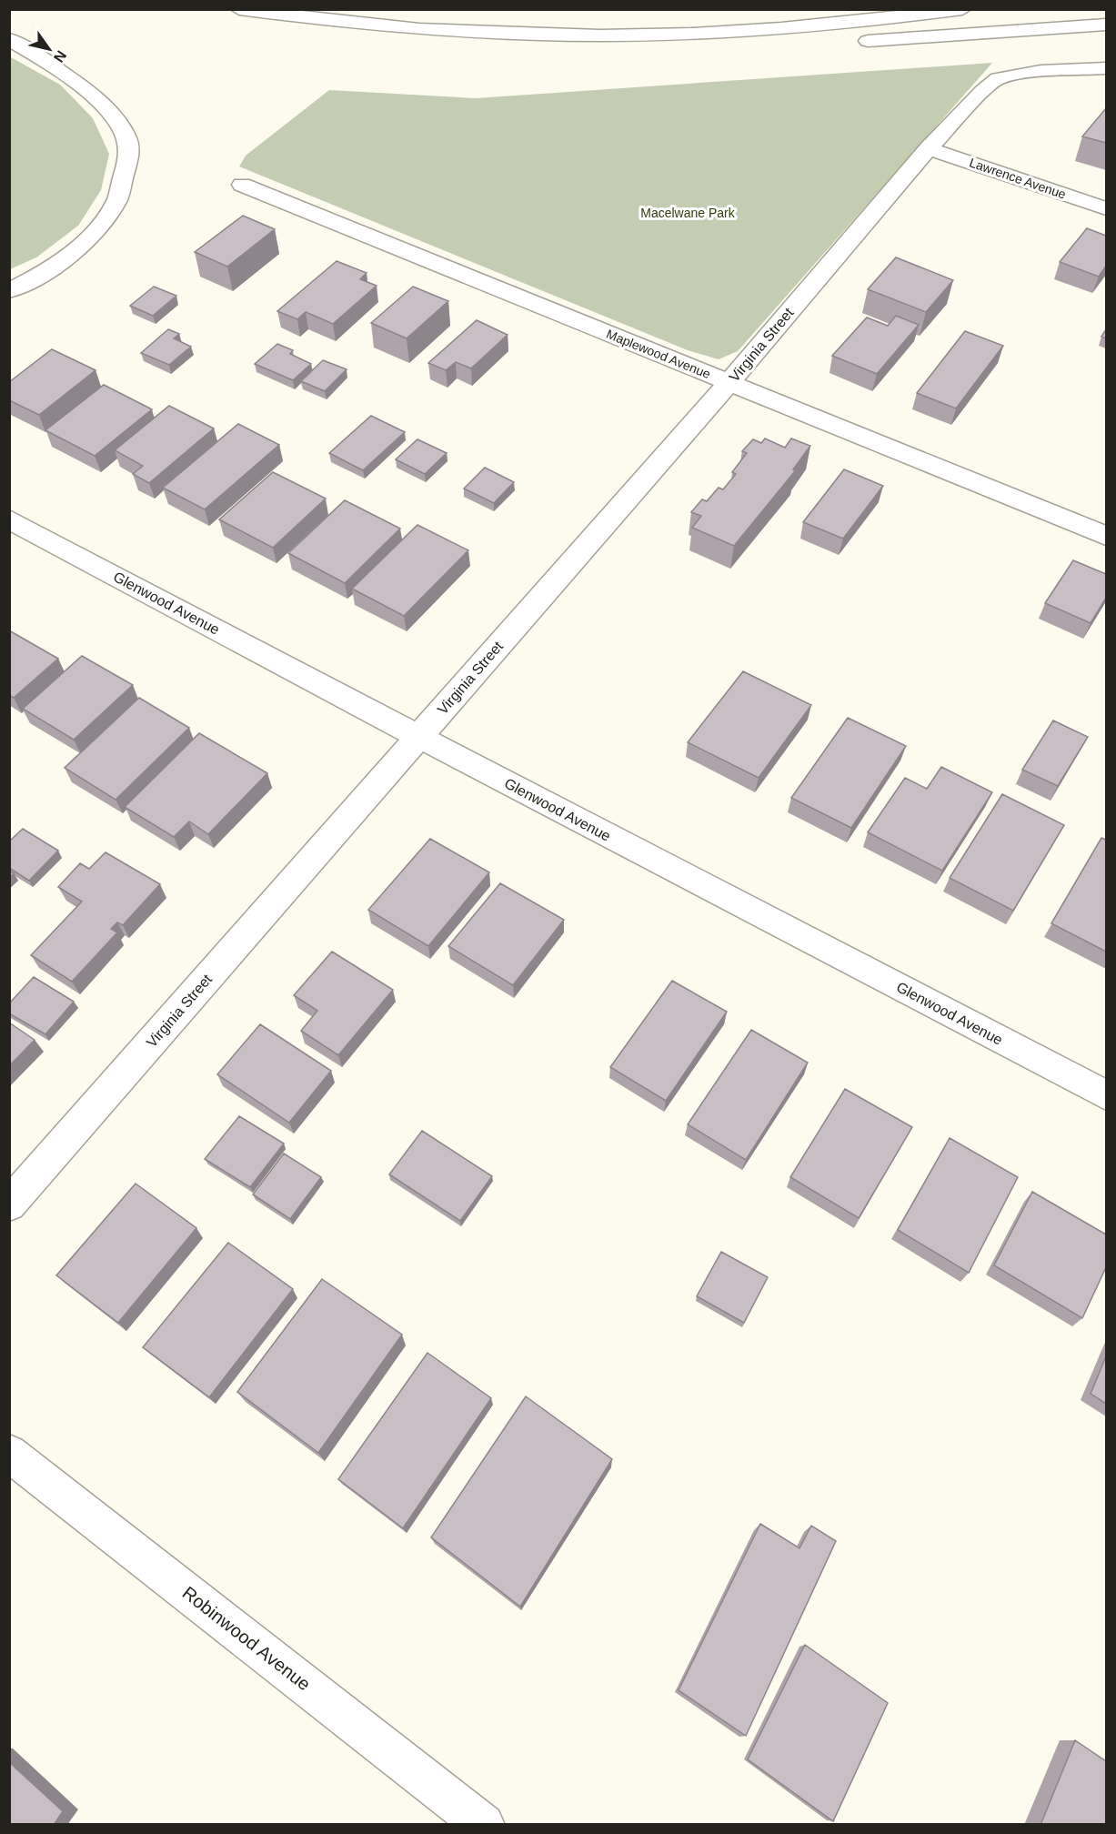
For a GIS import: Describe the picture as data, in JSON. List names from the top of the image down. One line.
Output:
{"streets":{"main road":["Lawrence Avenue","Virginia Street","Maplewood Avenue","Glenwood Avenue","Robinwood Avenue"]},"crossings":[["Lawrence Avenue","Virginia Street"],["Virginia Street","Maplewood Avenue"],["Virginia Street","Glenwood Avenue"]],"parks":["Macelwane Park"],"north":"bottom right"}
